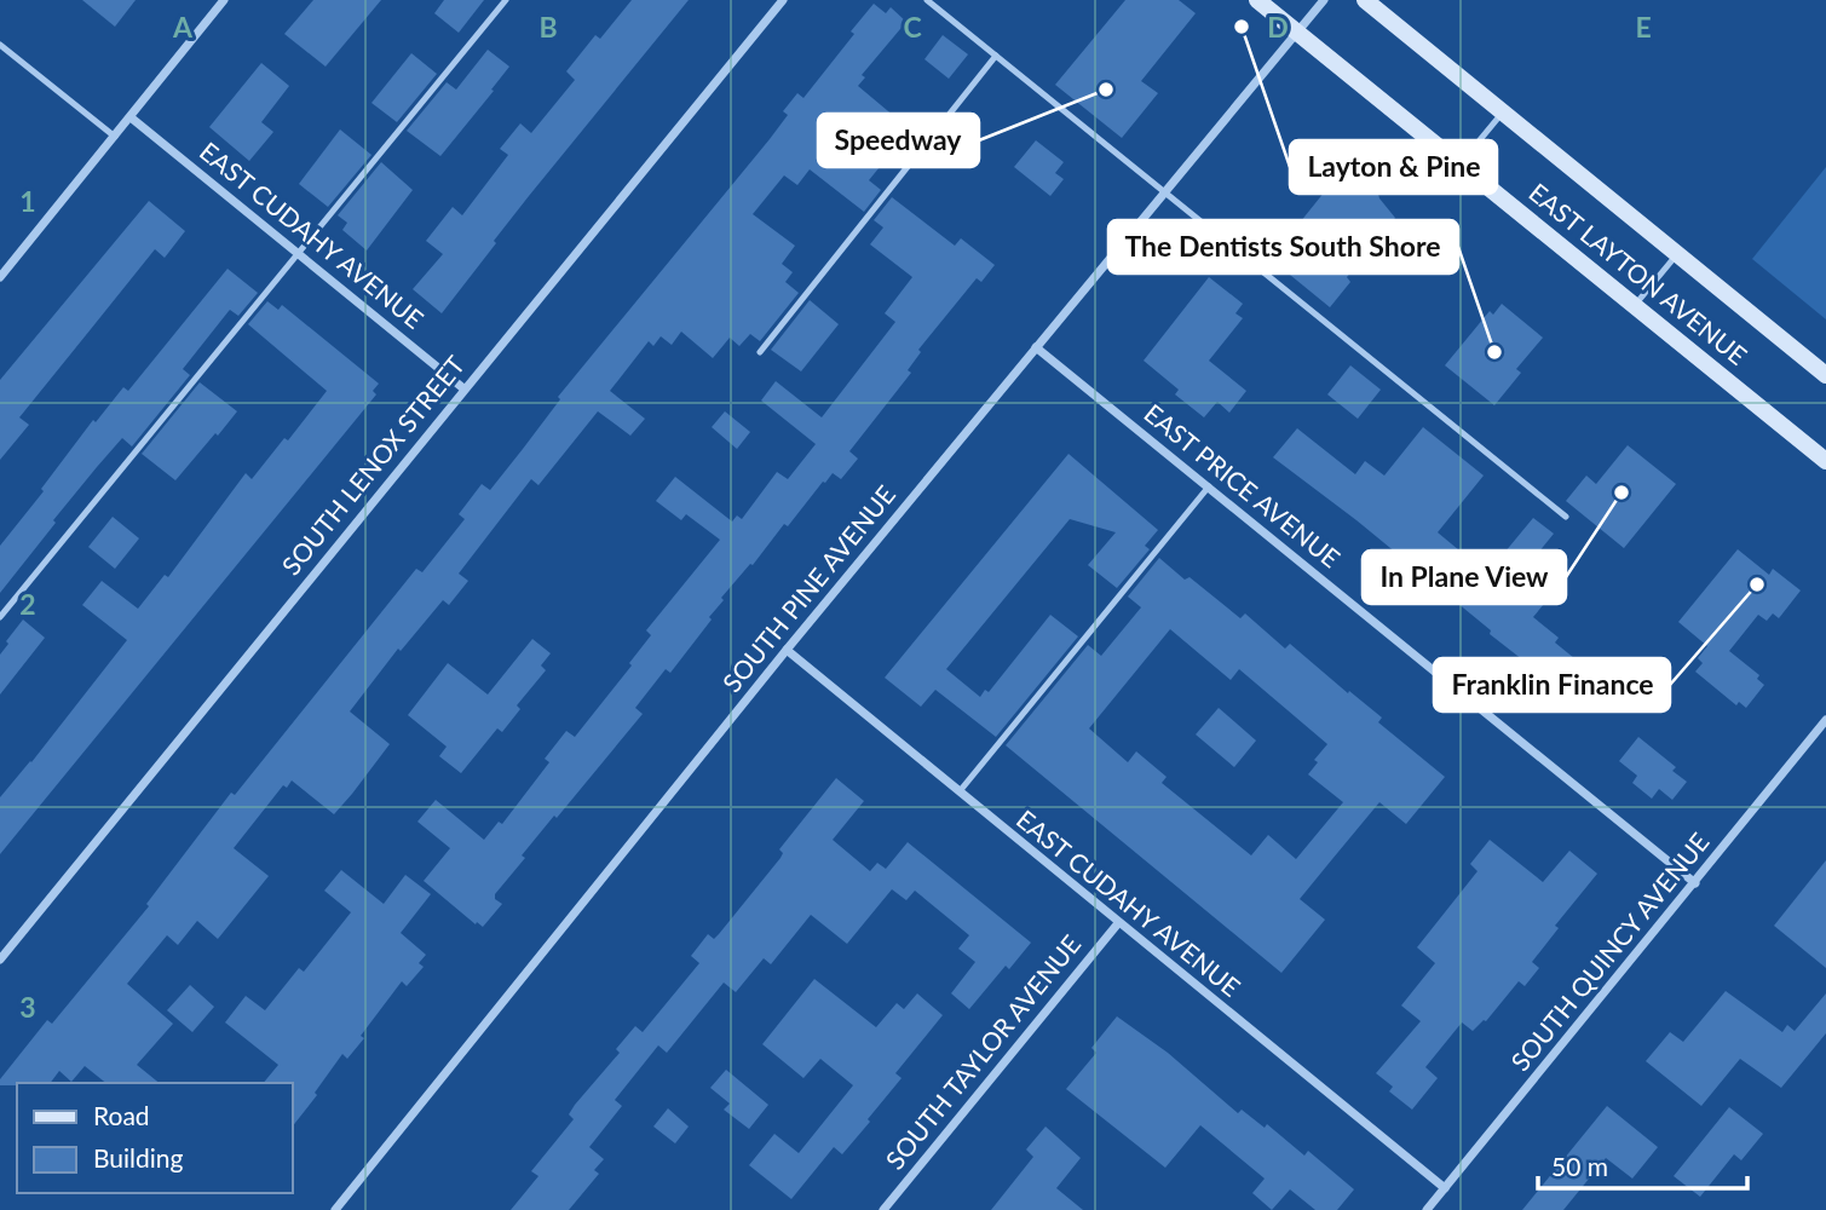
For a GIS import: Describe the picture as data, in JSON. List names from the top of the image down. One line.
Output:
{"streets":{"main road":["EAST LAYTON AVENUE"],"street":["EAST CUDAHY AVENUE","SOUTH LENOX STREET","EAST PRICE AVENUE","SOUTH PINE AVENUE","SOUTH QUINCY AVENUE","SOUTH TAYLOR AVENUE"]},"crossings":[["EAST CUDAHY AVENUE","SOUTH LENOX STREET"],["EAST CUDAHY AVENUE","SOUTH PINE AVENUE"],["EAST CUDAHY AVENUE","SOUTH QUINCY AVENUE"],["EAST CUDAHY AVENUE","SOUTH TAYLOR AVENUE"],["EAST LAYTON AVENUE","SOUTH PINE AVENUE"],["EAST PRICE AVENUE","SOUTH PINE AVENUE"],["EAST PRICE AVENUE","SOUTH QUINCY AVENUE"]],"places":["Layton & Pine","Speedway","The Dentists South Shore","In Plane View","Franklin Finance"],"legend":["Road","Building"],"scale_bar":"50 m","grid":{"columns":["A","B","C","D","E"],"rows":["1","2","3"]}}
